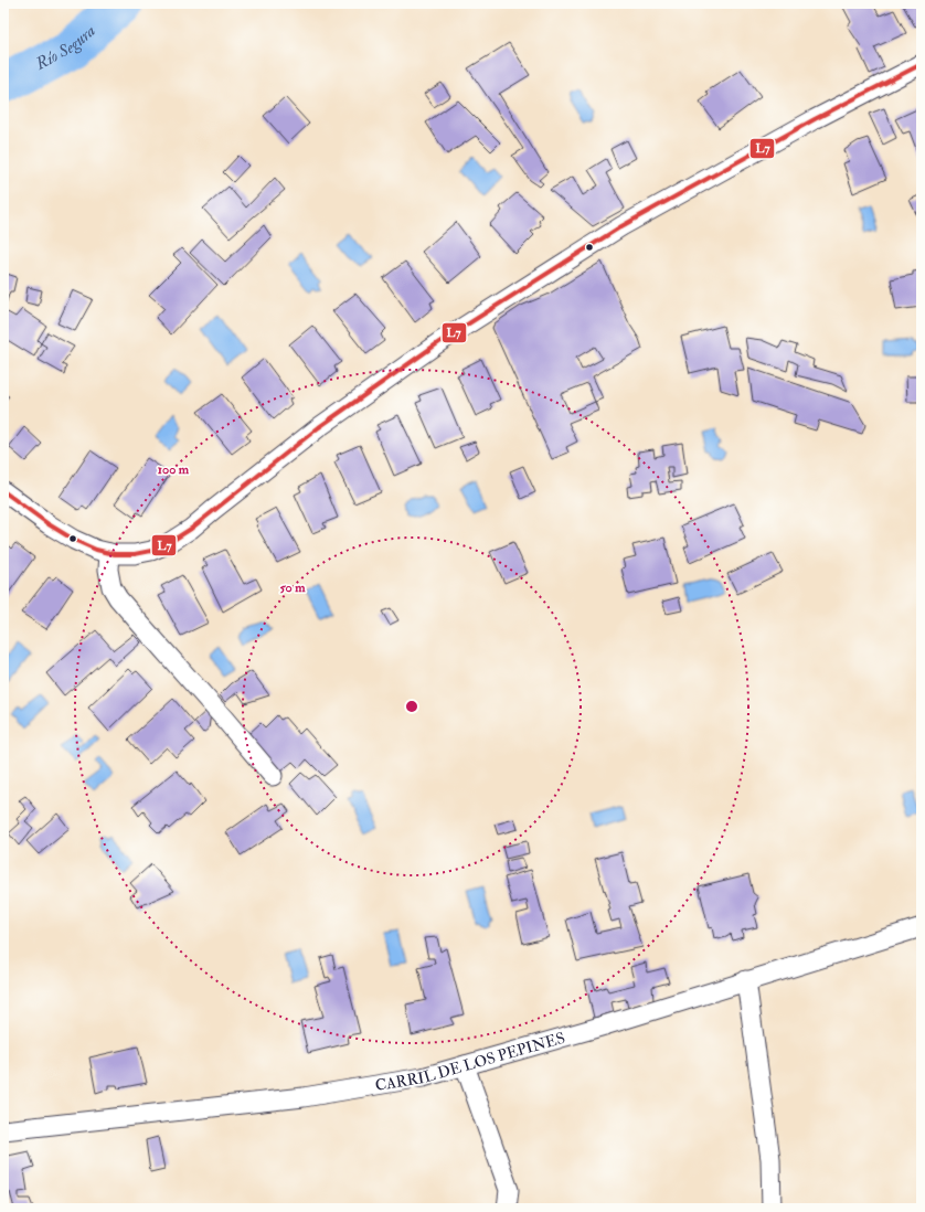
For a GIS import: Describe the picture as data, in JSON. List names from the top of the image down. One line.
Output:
{"streets":{"street":["CARRIL DE LOS PEPINES"]},"water":["Río Segura"],"lines":["transit line L7"],"rings":["100 m","50 m"]}
